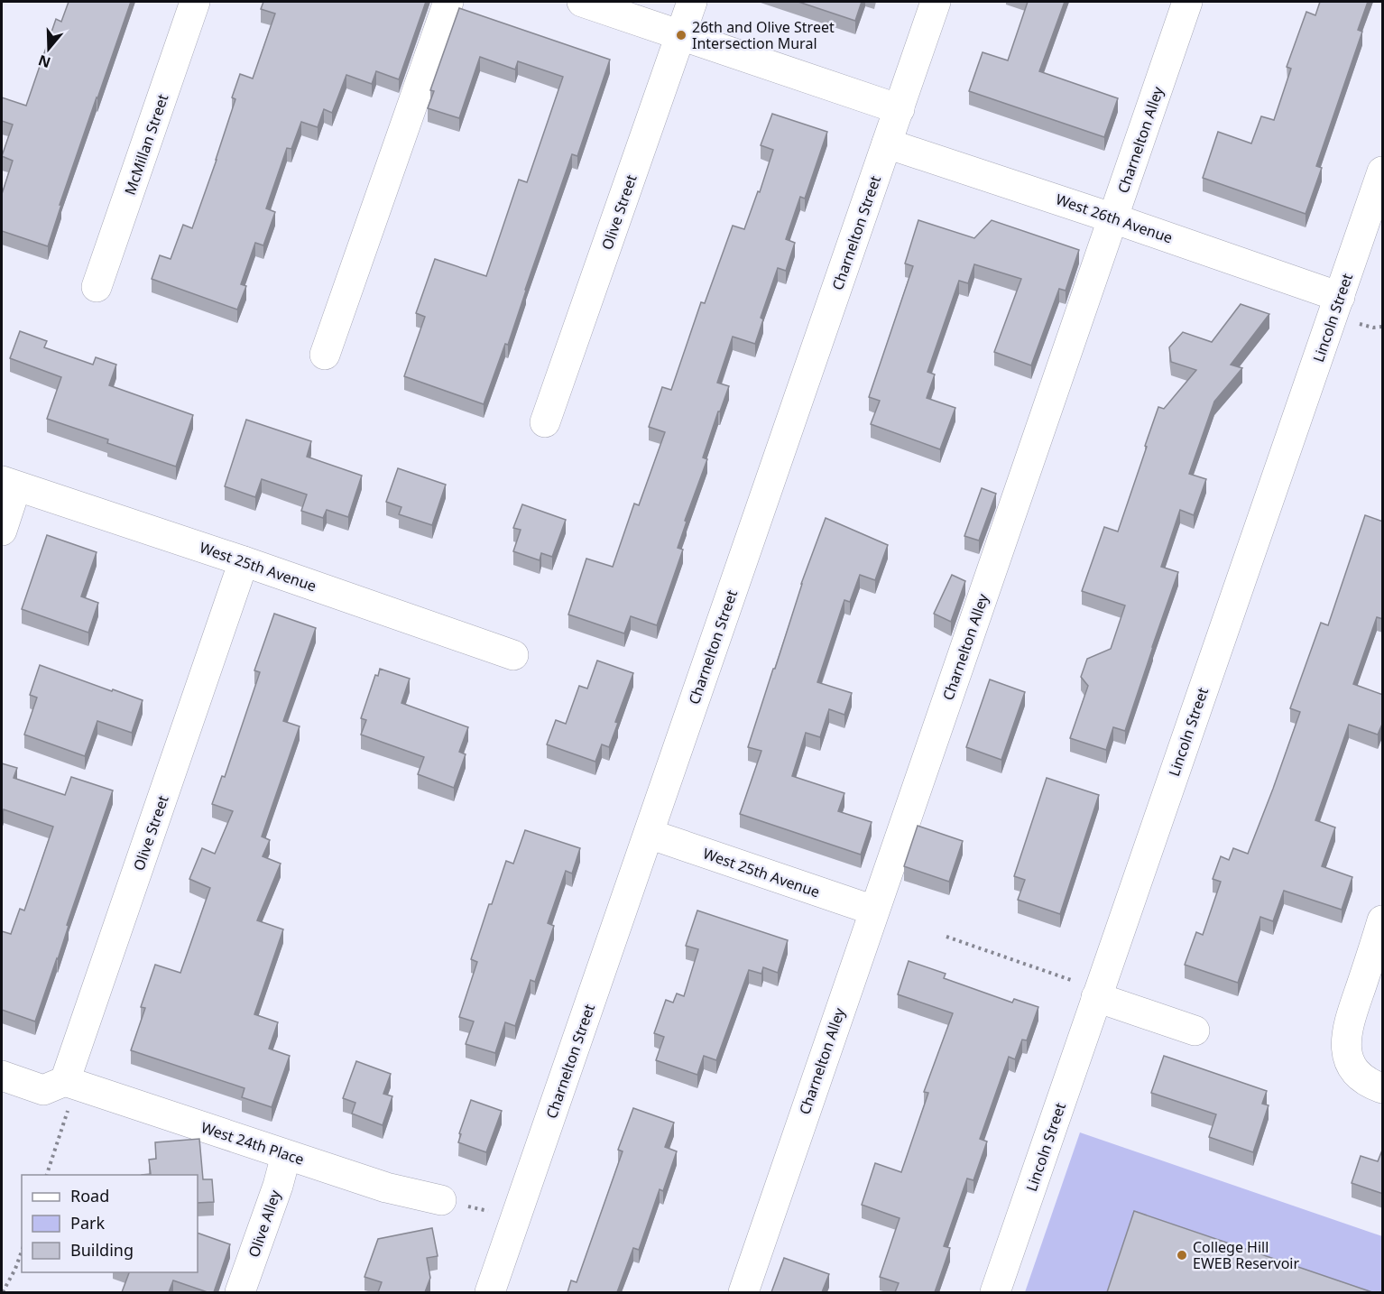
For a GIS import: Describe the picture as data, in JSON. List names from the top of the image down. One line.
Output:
{"streets":{"street":["Charnelton Alley","McMillan Street","Olive Street","West 26th Avenue","Charnelton Street","Lincoln Street","West 25th Avenue","West 24th Place","Olive Alley"]},"crossings":[["Charnelton Alley","West 26th Avenue"],["Charnelton Alley","West 25th Avenue"],["Olive Street","West 25th Avenue"],["Olive Street","West 24th Place"],["West 26th Avenue","Charnelton Street"],["West 26th Avenue","Lincoln Street"],["Charnelton Street","West 25th Avenue"],["West 24th Place","Olive Alley"]],"places":["26th and Olive Street Intersection Mural","College Hill EWEB Reservoir"],"legend":["Road","Park","Building"],"north":"bottom"}
